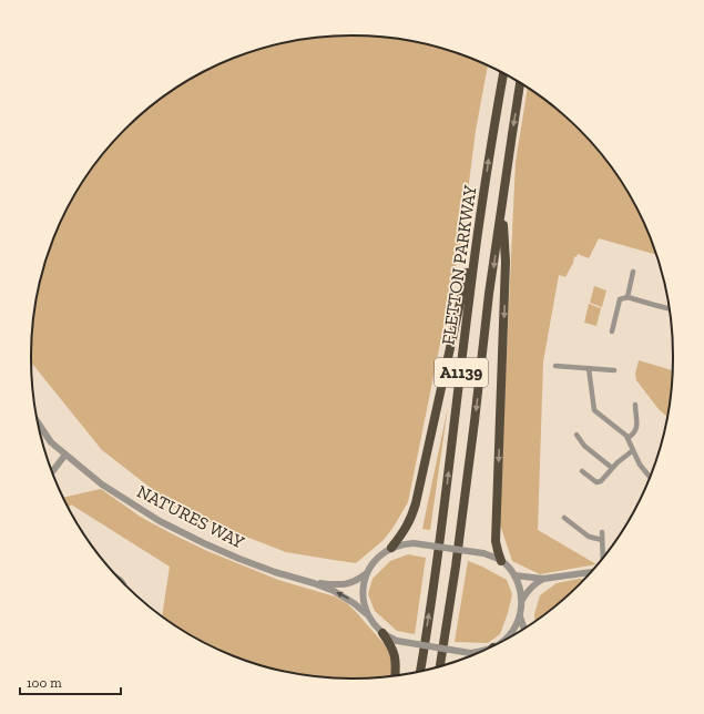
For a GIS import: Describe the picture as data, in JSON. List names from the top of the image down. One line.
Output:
{"streets":{"highway":["FLETTON PARKWAY","A1139"],"street":["NATURES WAY"]},"scale_bar":"100 m"}
